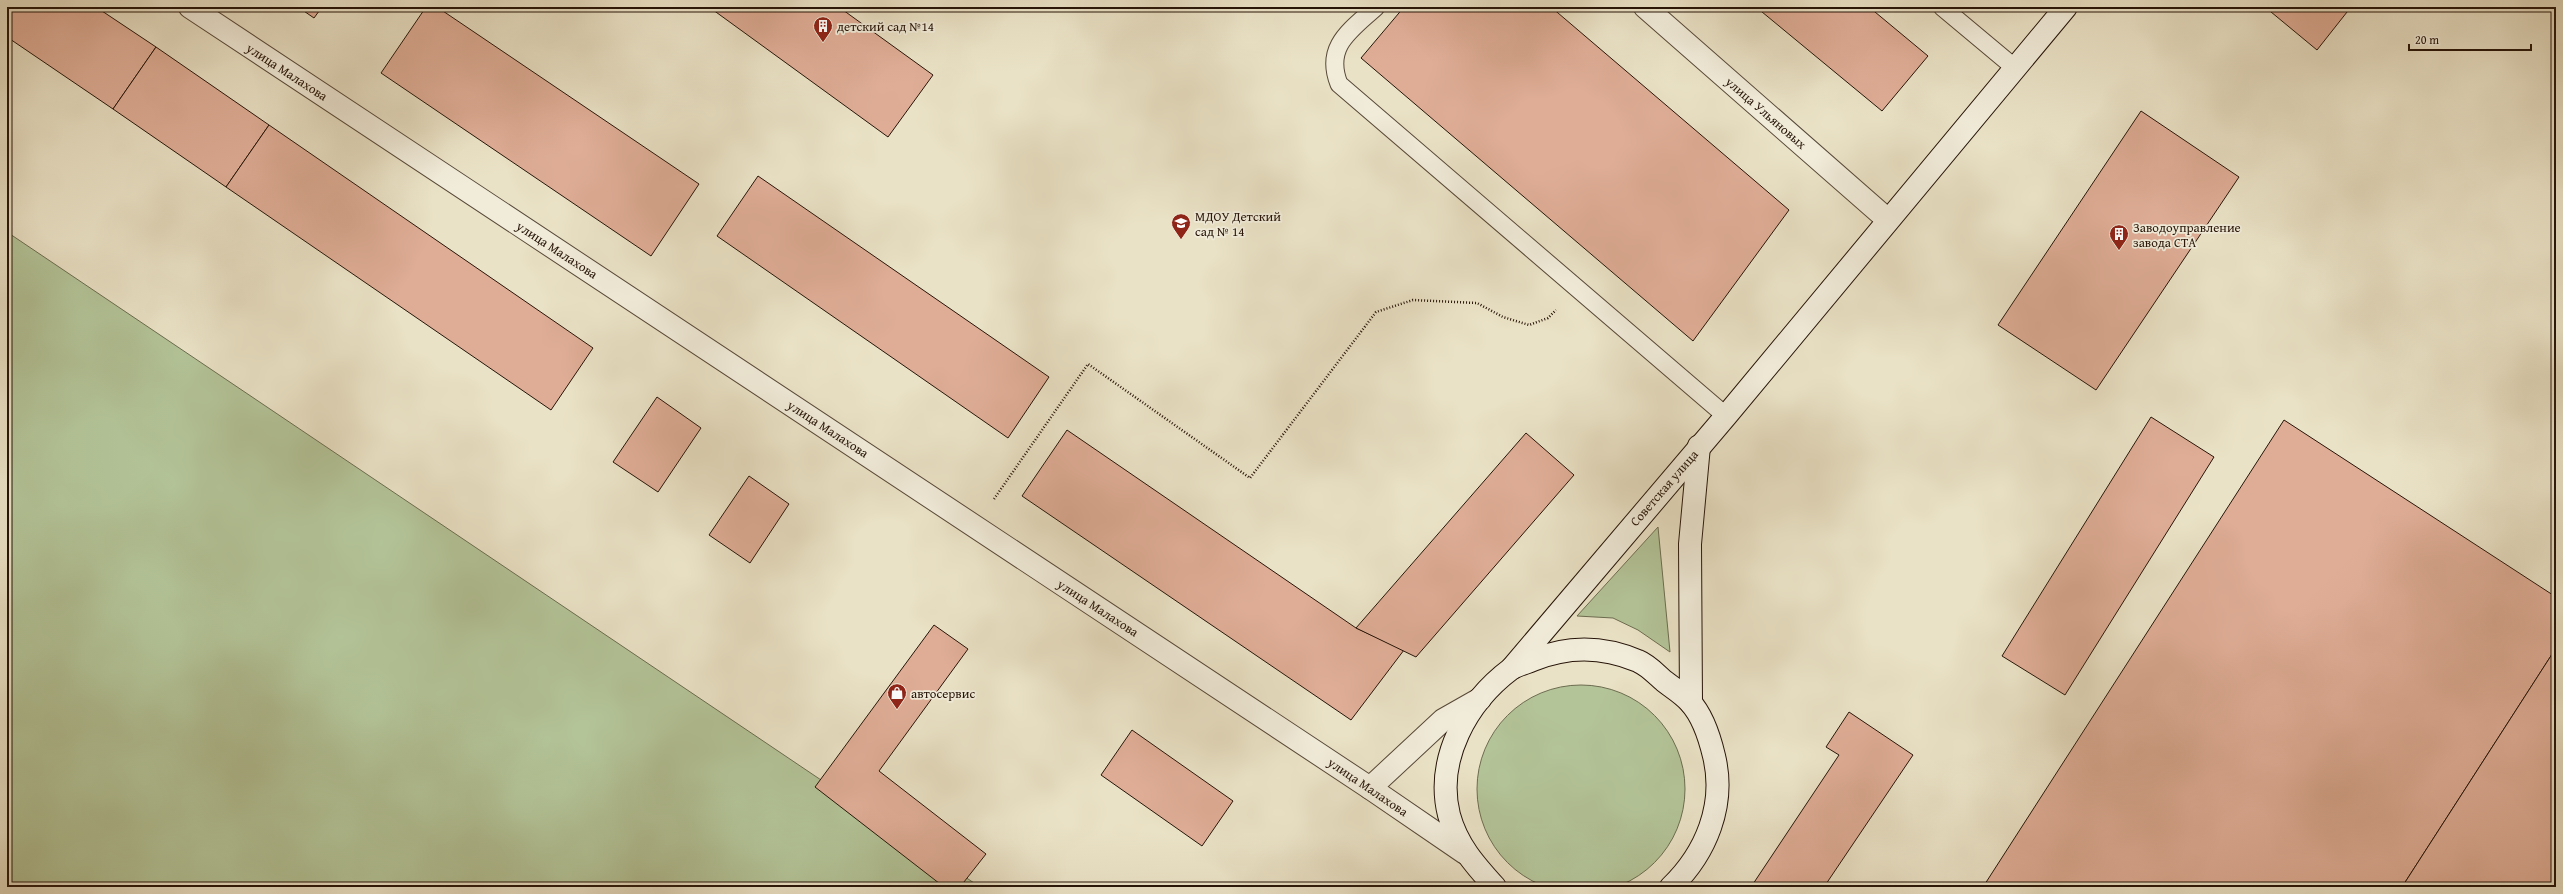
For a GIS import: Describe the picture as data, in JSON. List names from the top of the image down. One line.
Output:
{"streets":{"street":["улица Малахова","улица Ульяновых","Советская улица"]},"crossings":[["улица Малахова","Советская улица"]],"places":{"building":["детский сад №14","Заводоуправление завода СТА"],"school or university":["МДОУ Детский сад № 14"],"shop":["автосервис"]},"scale_bar":"20 m"}
